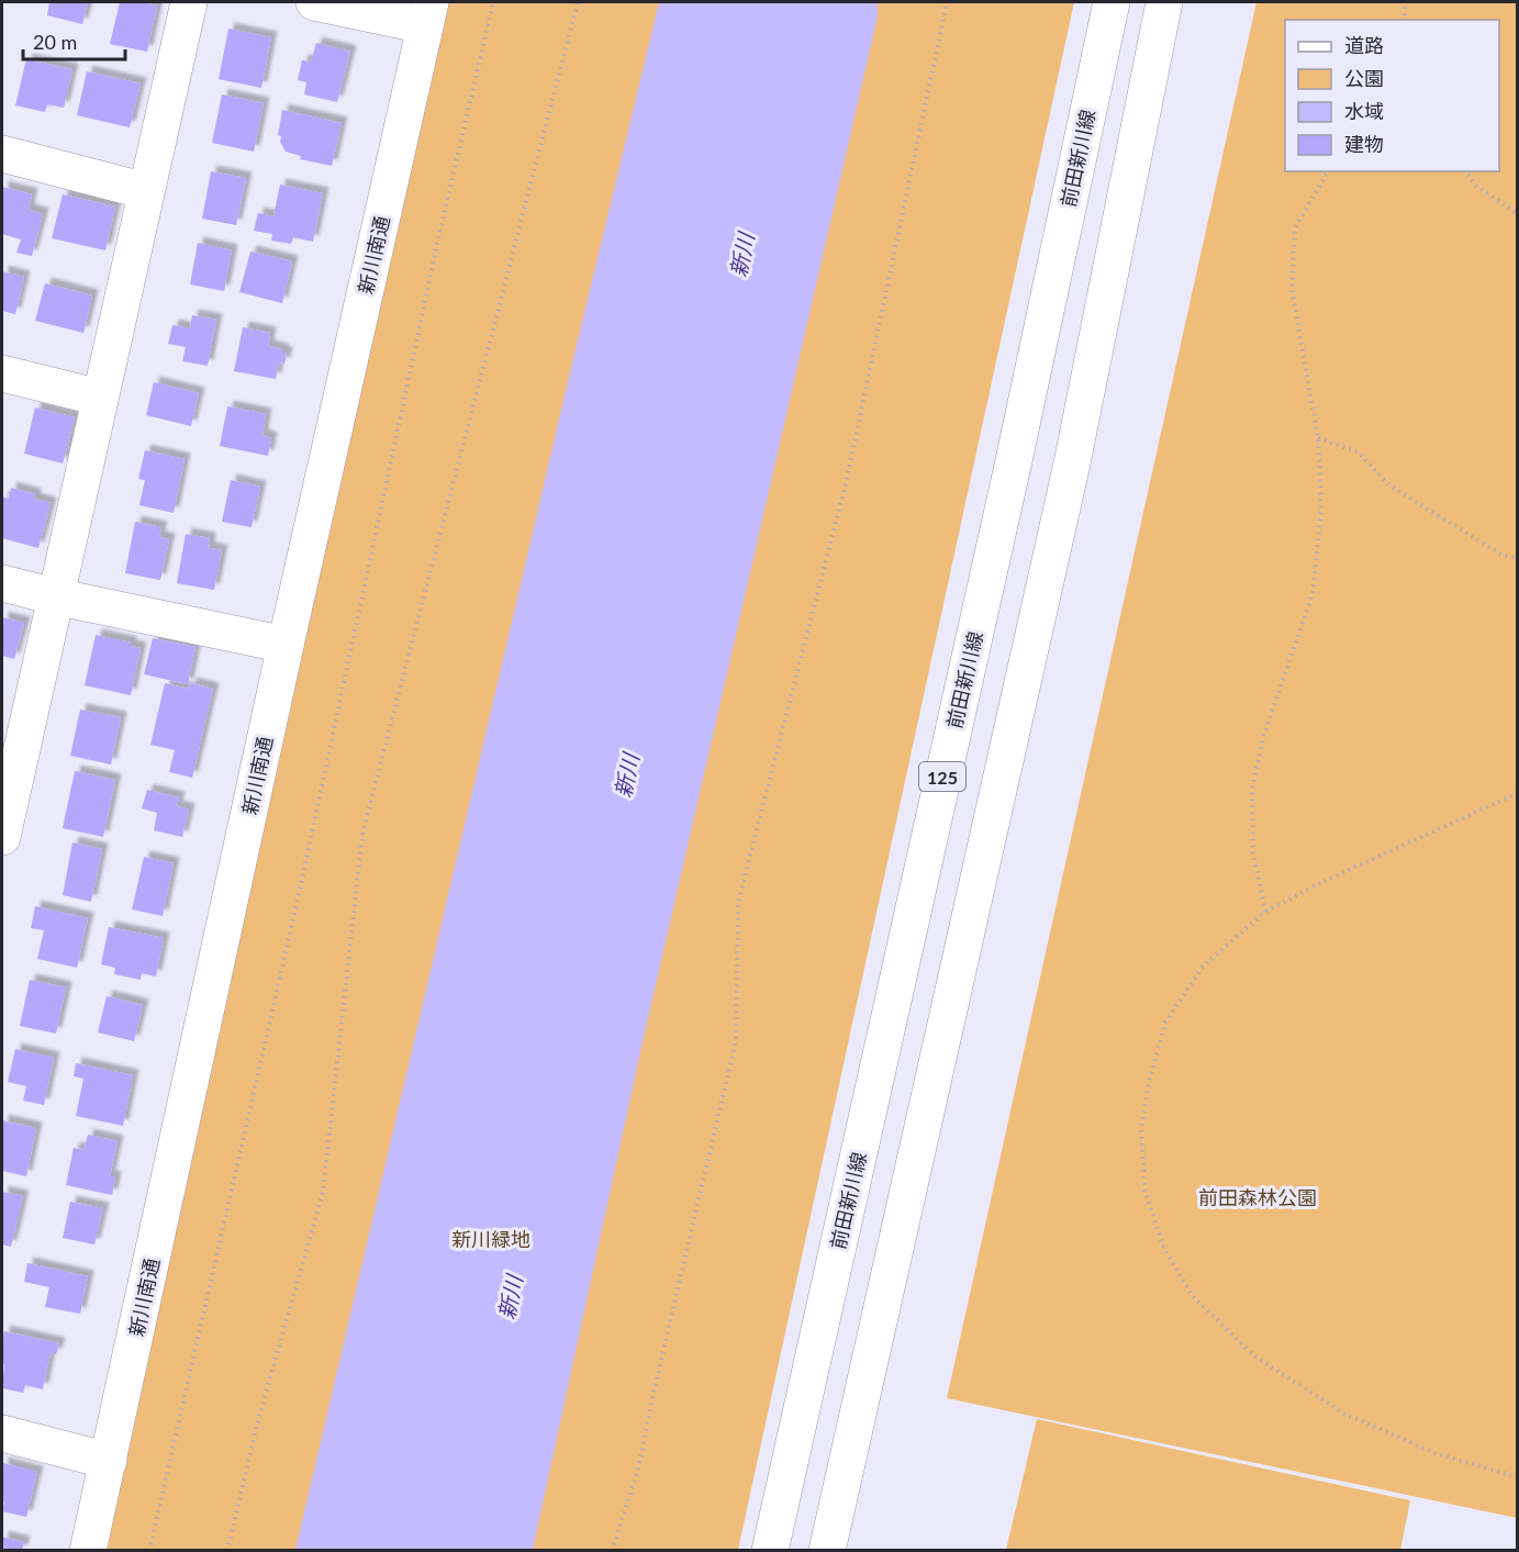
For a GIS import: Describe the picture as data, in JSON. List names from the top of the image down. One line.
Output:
{"streets":{"street":["前田新川線","新川南通","125"]},"water":["新川"],"parks":["前田森林公園","新川緑地"],"legend":["道路","公園","水域","建物"],"scale_bar":"20 m"}
